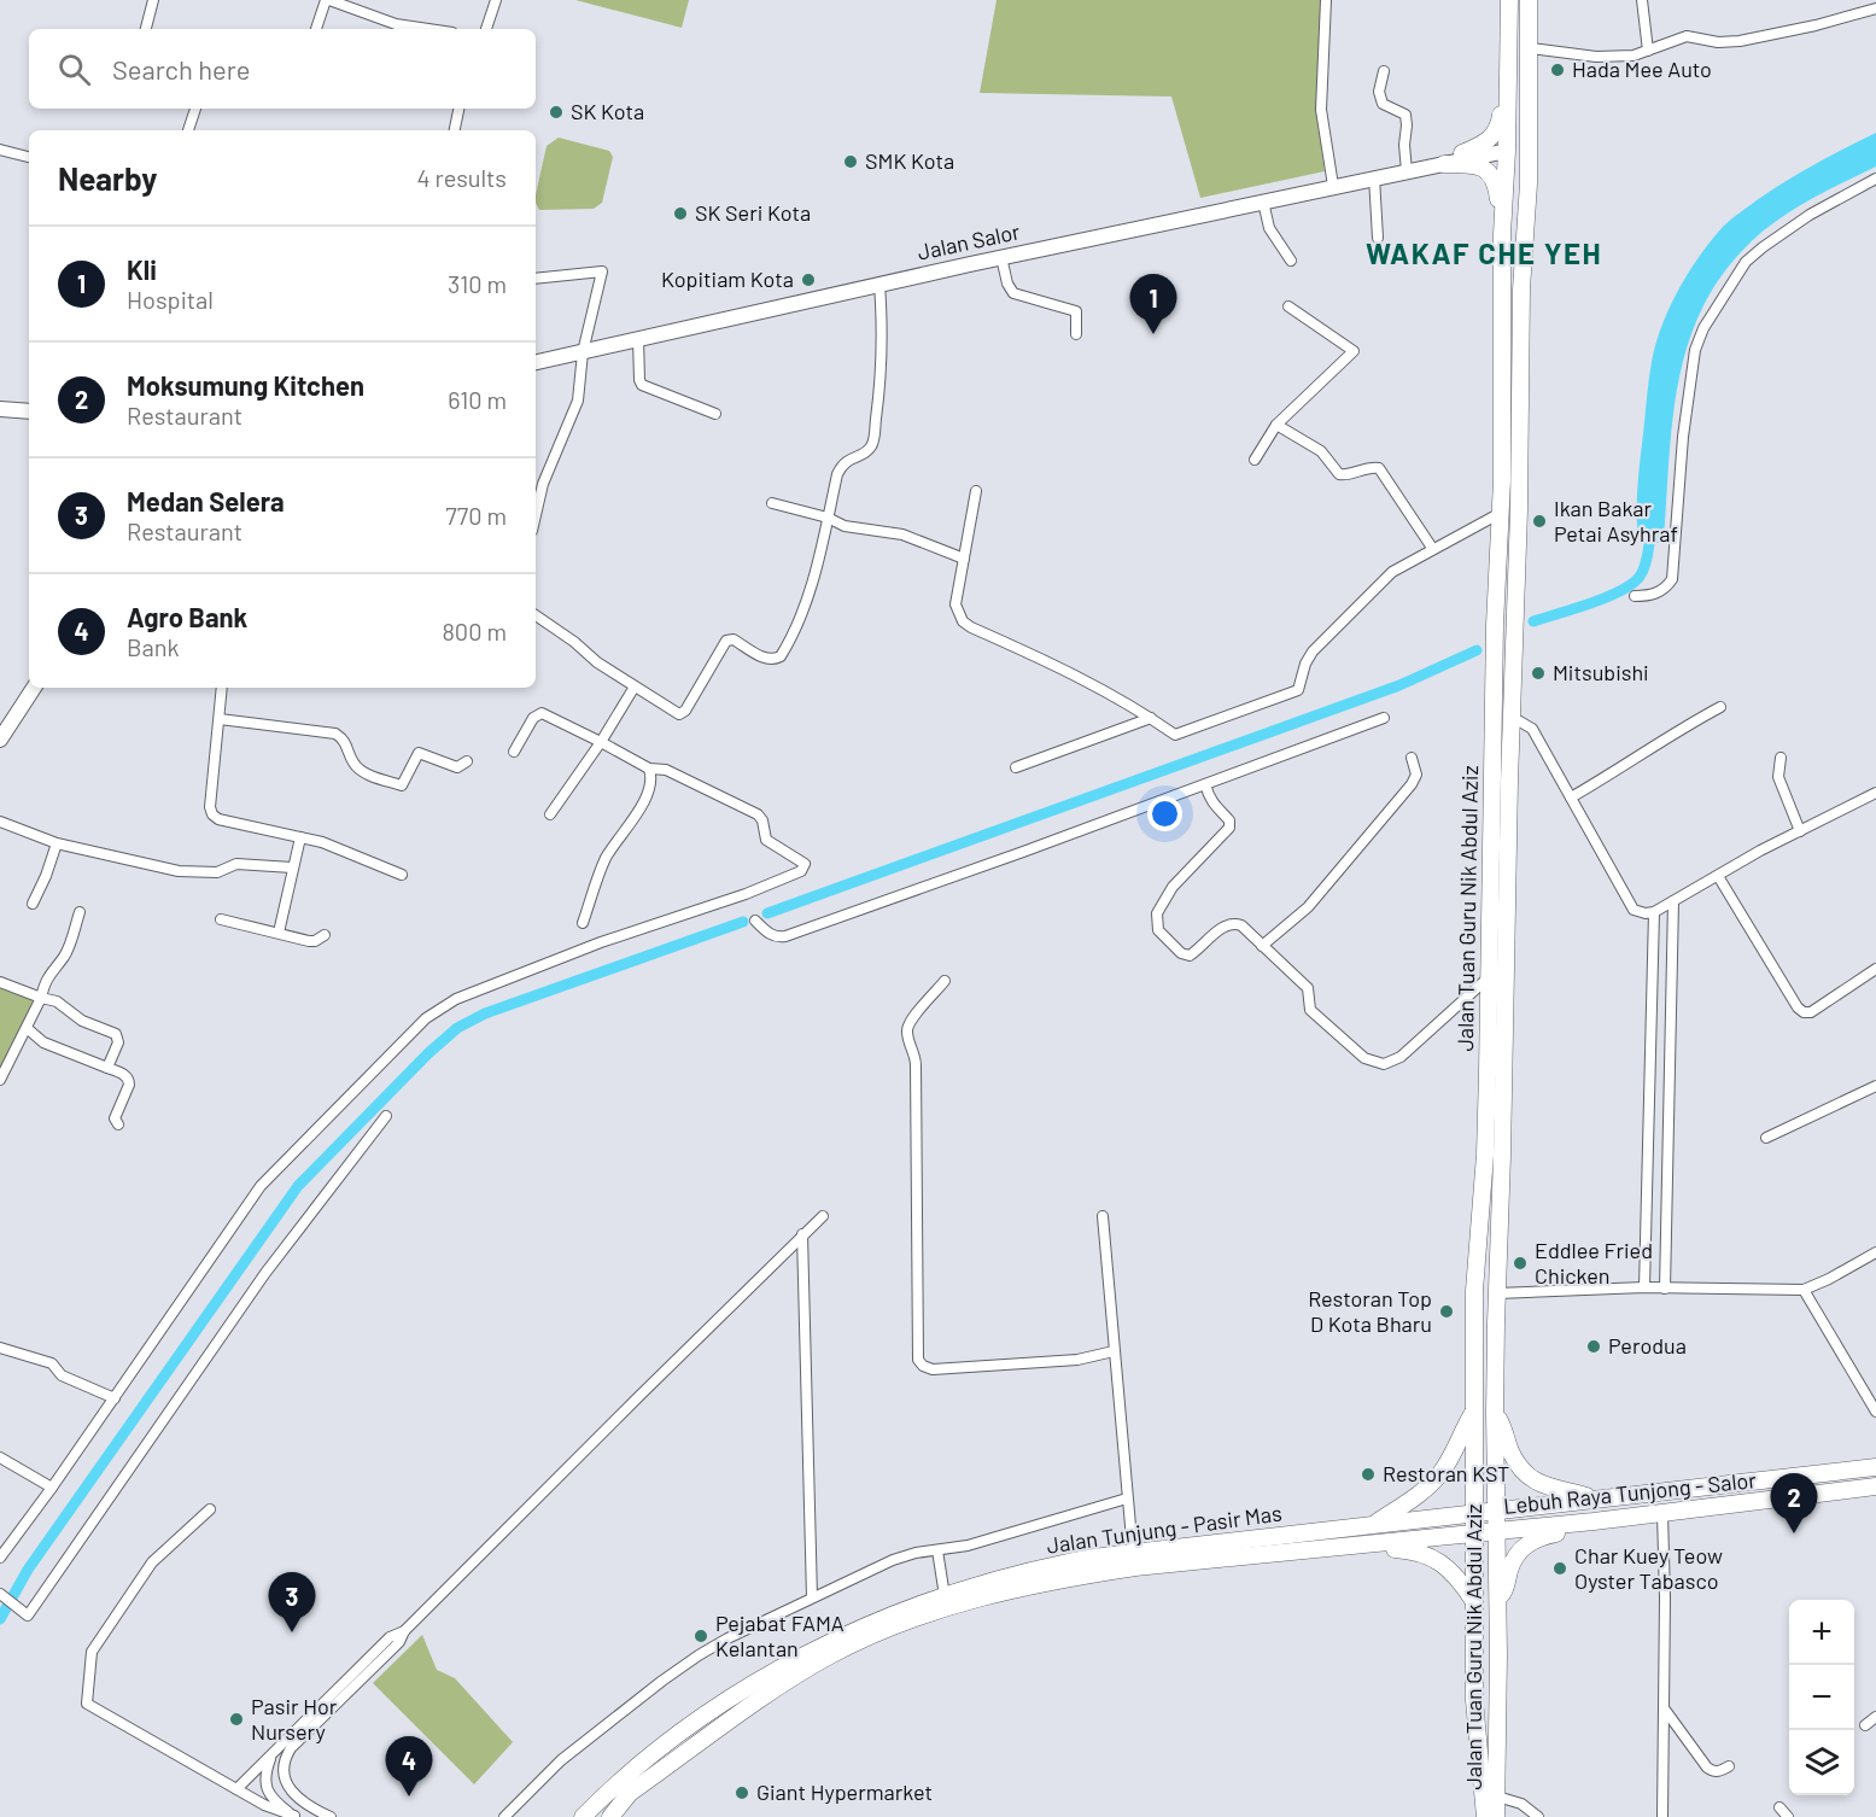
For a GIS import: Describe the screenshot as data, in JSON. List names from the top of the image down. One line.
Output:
{"streets":{"main road":["Jalan Salor","Jalan Tuan Guru Nik Abdul Aziz","Lebuh Raya Tunjong - Salor","Jalan Tunjung - Pasir Mas"]},"crossings":[["Jalan Salor","Jalan Tuan Guru Nik Abdul Aziz"],["Jalan Tuan Guru Nik Abdul Aziz","Lebuh Raya Tunjong - Salor"],["Jalan Tuan Guru Nik Abdul Aziz","Jalan Tunjung - Pasir Mas"],["Lebuh Raya Tunjong - Salor","Jalan Tunjung - Pasir Mas"]],"districts":["WAKAF CHE YEH"],"places":["Hada Mee Auto","SK Kota","SMK Kota","SK Seri Kota","Kopitiam Kota","Ikan Bakar Petai Asyhraf","Mitsubishi","Eddlee Fried Chicken","Restoran Top D Kota Bharu","Perodua","Restoran KST","Char Kuey Teow Oyster Tabasco","Pejabat FAMA Kelantan","Pasir Hor Nursery","Giant Hypermarket"],"page":{"search":"Search here","heading":["Nearby","4 results"],"list":[{"mark":"1","name":"Kli","note":"Hospital","value":"310 m"},{"mark":"2","name":"Moksumung Kitchen","note":"Restaurant","value":"610 m"},{"mark":"3","name":"Medan Selera","note":"Restaurant","value":"770 m"},{"mark":"4","name":"Agro Bank","note":"Bank","value":"800 m"}],"pins":["1","2","3","4"],"map_buttons":["+","−"]}}
